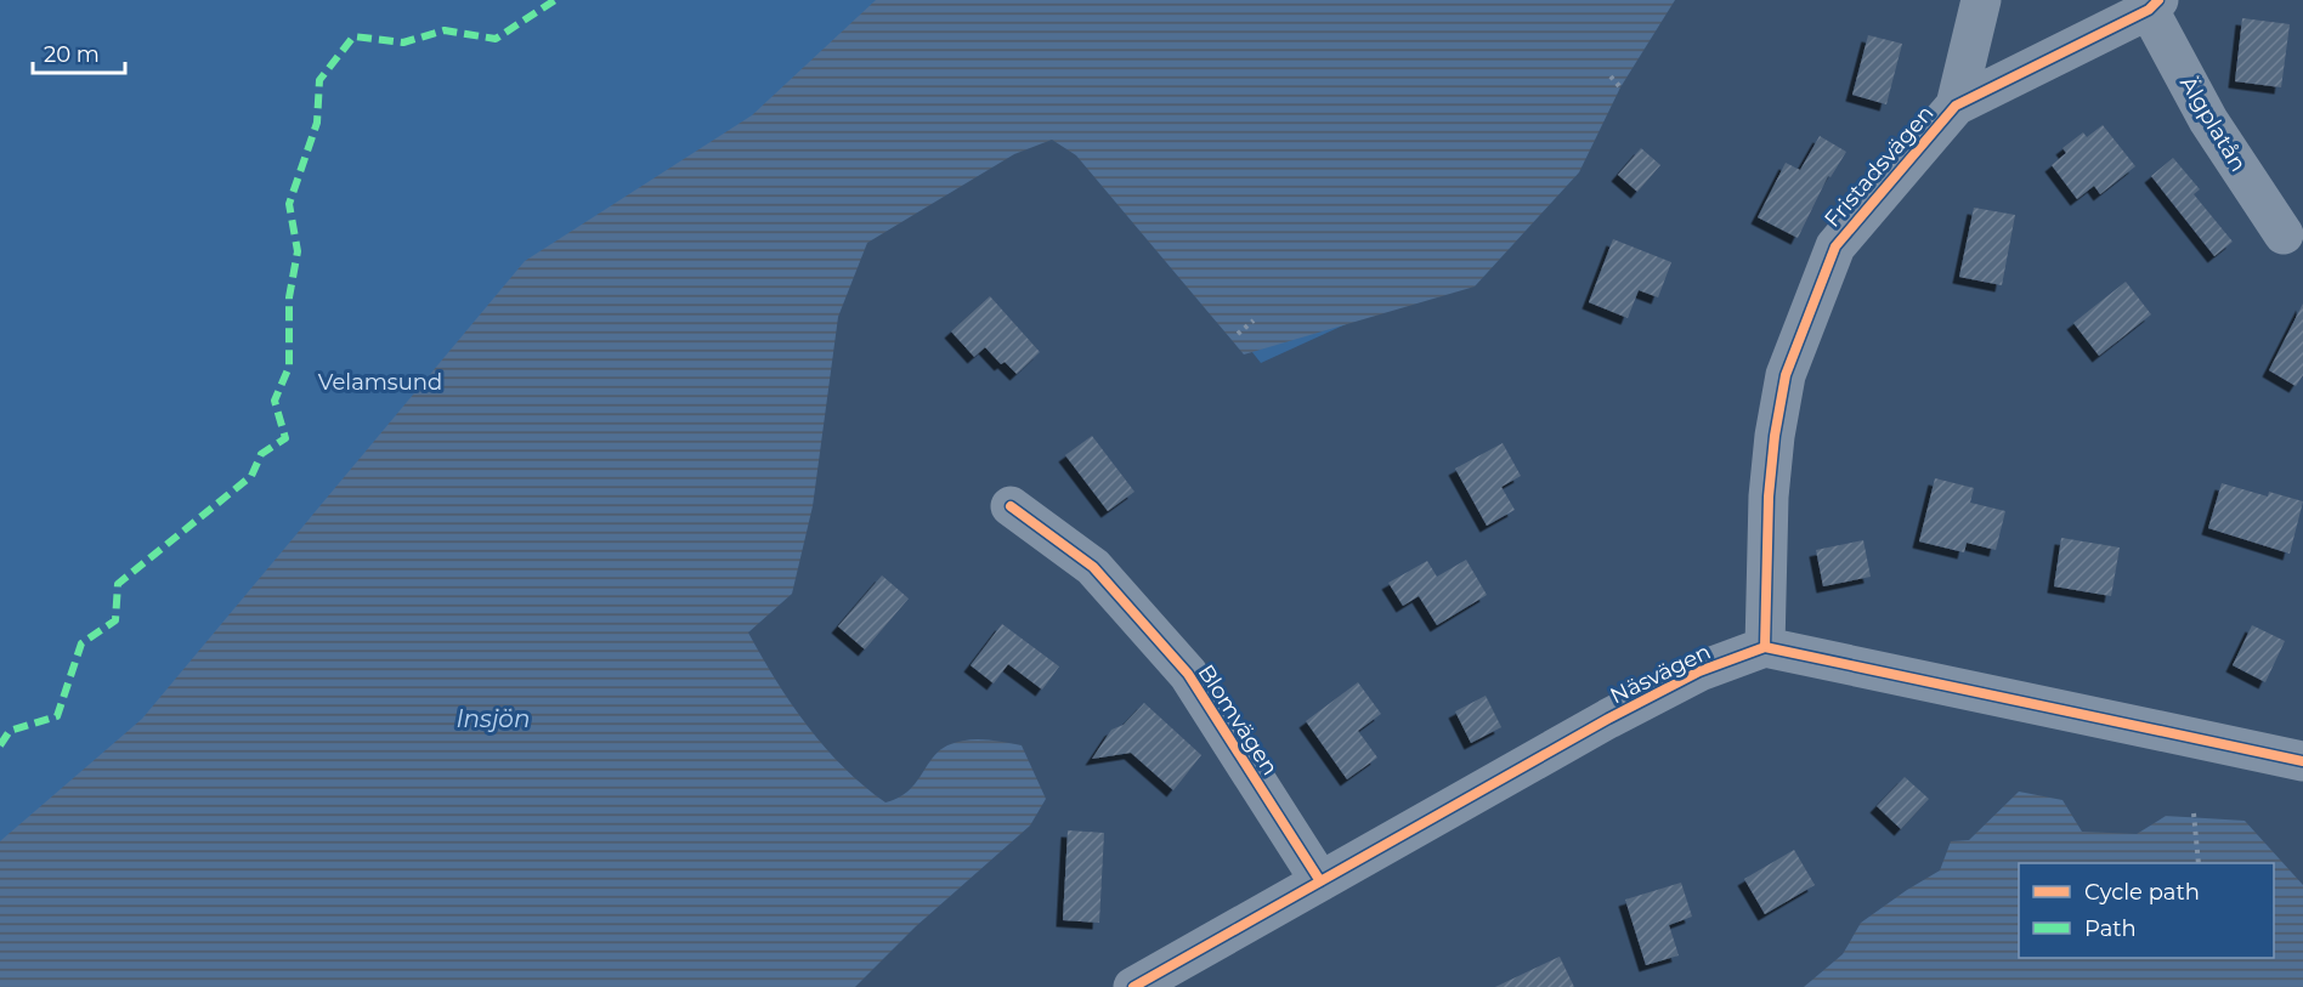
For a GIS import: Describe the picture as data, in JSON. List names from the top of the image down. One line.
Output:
{"streets":{"street":["Älgplatån","Fristadsvägen","Näsvägen","Blomvägen"]},"crossings":[["Älgplatån","Fristadsvägen"],["Fristadsvägen","Näsvägen"],["Näsvägen","Blomvägen"]],"water":["Insjön"],"parks":["Velamsund"],"legend":["Cycle path","Path"],"scale_bar":"20 m"}
